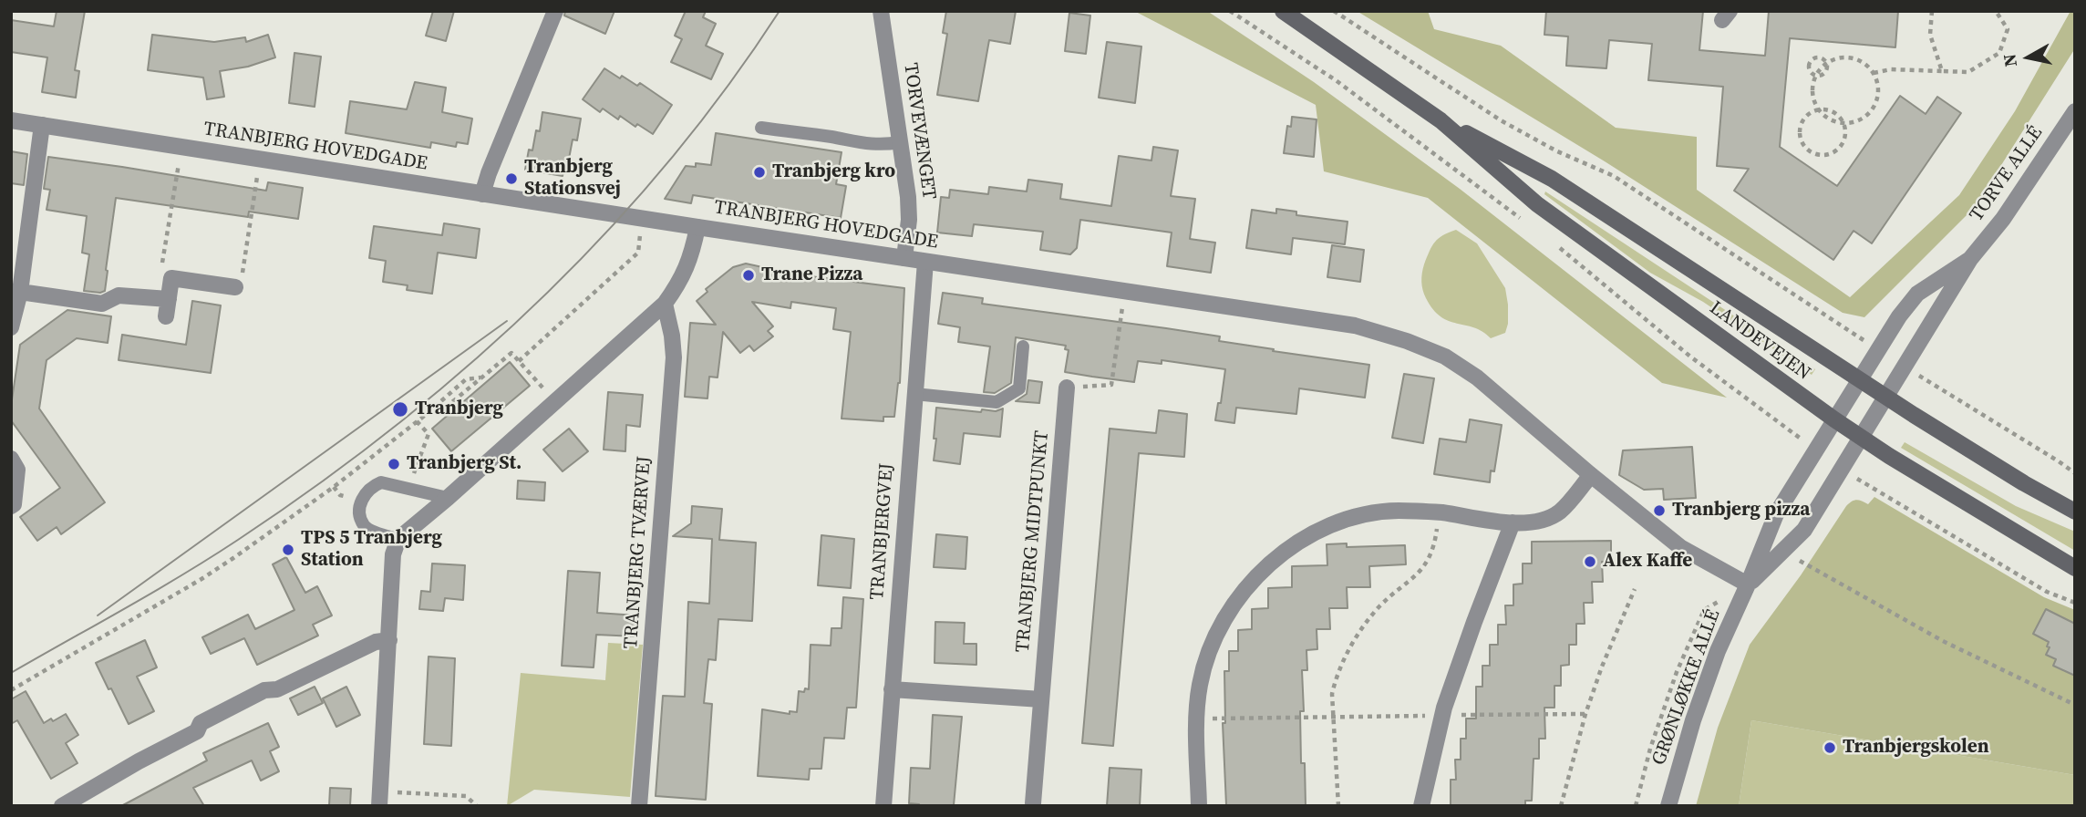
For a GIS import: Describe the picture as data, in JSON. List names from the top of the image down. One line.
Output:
{"streets":{"main road":["LANDEVEJEN"],"street":["TORVEVÆNGET","TRANBJERG HOVEDGADE","TORVE ALLÉ","TRANBJERGVEJ","TRANBJERG MIDTPUNKT","TRANBJERG TVÆRVEJ","GRØNLØKKE ALLÉ"]},"crossings":[["TORVEVÆNGET","TRANBJERG HOVEDGADE"],["TRANBJERG HOVEDGADE","TRANBJERGVEJ"],["TRANBJERG HOVEDGADE","GRØNLØKKE ALLÉ"],["TORVE ALLÉ","LANDEVEJEN"],["TORVE ALLÉ","GRØNLØKKE ALLÉ"],["LANDEVEJEN","GRØNLØKKE ALLÉ"]],"places":["Tranbjerg kro","Tranbjerg Stationsvej","Trane Pizza","Tranbjerg","Tranbjerg St.","Tranbjerg pizza","TPS 5 Tranbjerg Station","Alex Kaffe","Tranbjergskolen"],"north":"left"}
